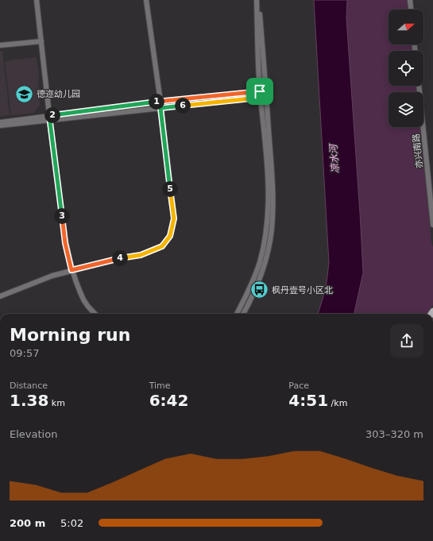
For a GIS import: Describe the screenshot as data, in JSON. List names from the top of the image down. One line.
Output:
{"streets":{"street":["亦兴南路"]},"water":["凉水河"],"places":{"school or university":["德迩幼儿园"],"bus stop":["枫丹壹号小区北"]},"north":"right","page":{"pins":["1","6","2","5","3","4"],"heading":["Morning run","09:57"],"stats":[["Distance","1.38 km"],["Time","6:42"],["Pace","4:51 /km"]],"chart":["Elevation","303–320 m"],"list":[{"name":"200 m","note":"5:02"}]}}
